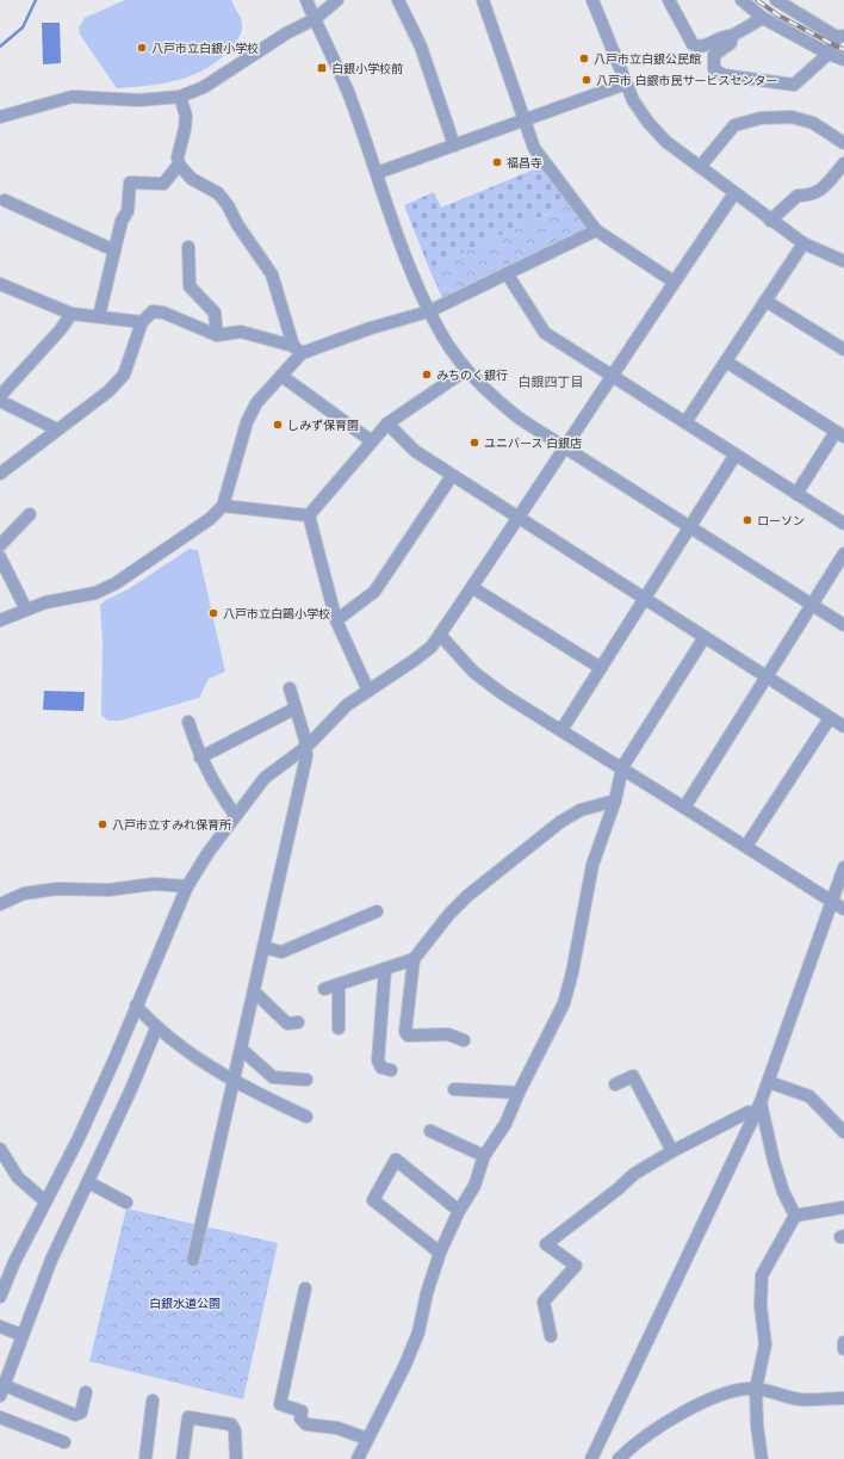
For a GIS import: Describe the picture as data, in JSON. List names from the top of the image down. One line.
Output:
{"districts":["白銀四丁目"],"parks":["白銀水道公園"],"places":{"other":["八戸市立白銀小学校","八戸市立白銀公民館","八戸市 白銀市民サービスセンター","福昌寺","みちのく銀行","しみず保育園","ユニバース 白銀店","ローソン","八戸市立白鷗小学校","八戸市立すみれ保育所"],"transit":["白銀小学校前"]}}
